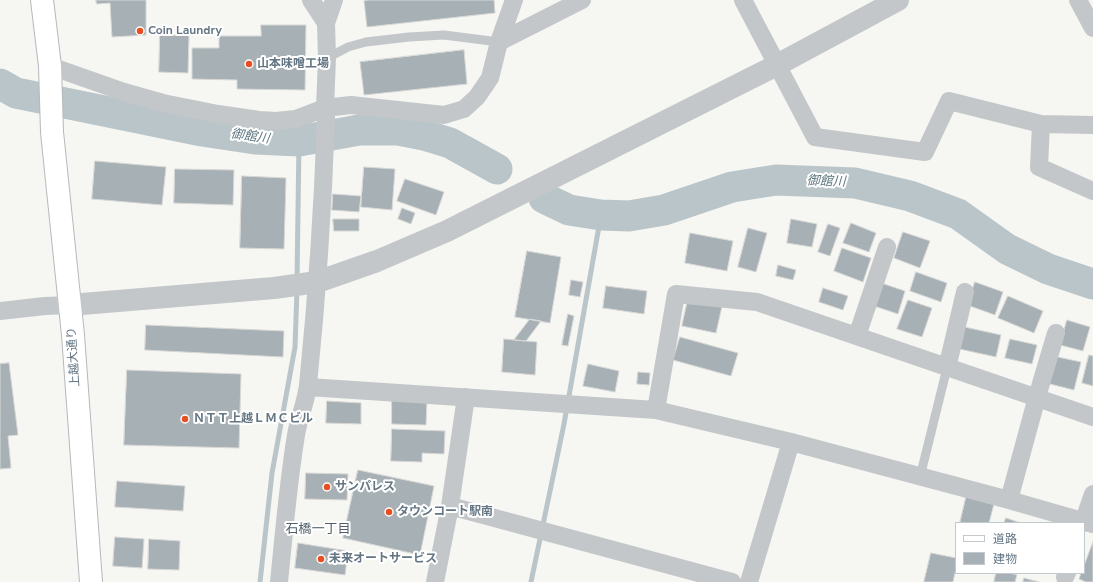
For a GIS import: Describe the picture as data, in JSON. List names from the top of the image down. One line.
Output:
{"streets":{"main road":["上越大通り"]},"districts":["石橋一丁目"],"water":["御館川"],"places":["Coin Laundry","山本味噌工場","ＮＴＴ上越ＬＭＣビル","サンパレス","タウンコート駅南","未来オートサービス"],"legend":["道路","建物"]}
